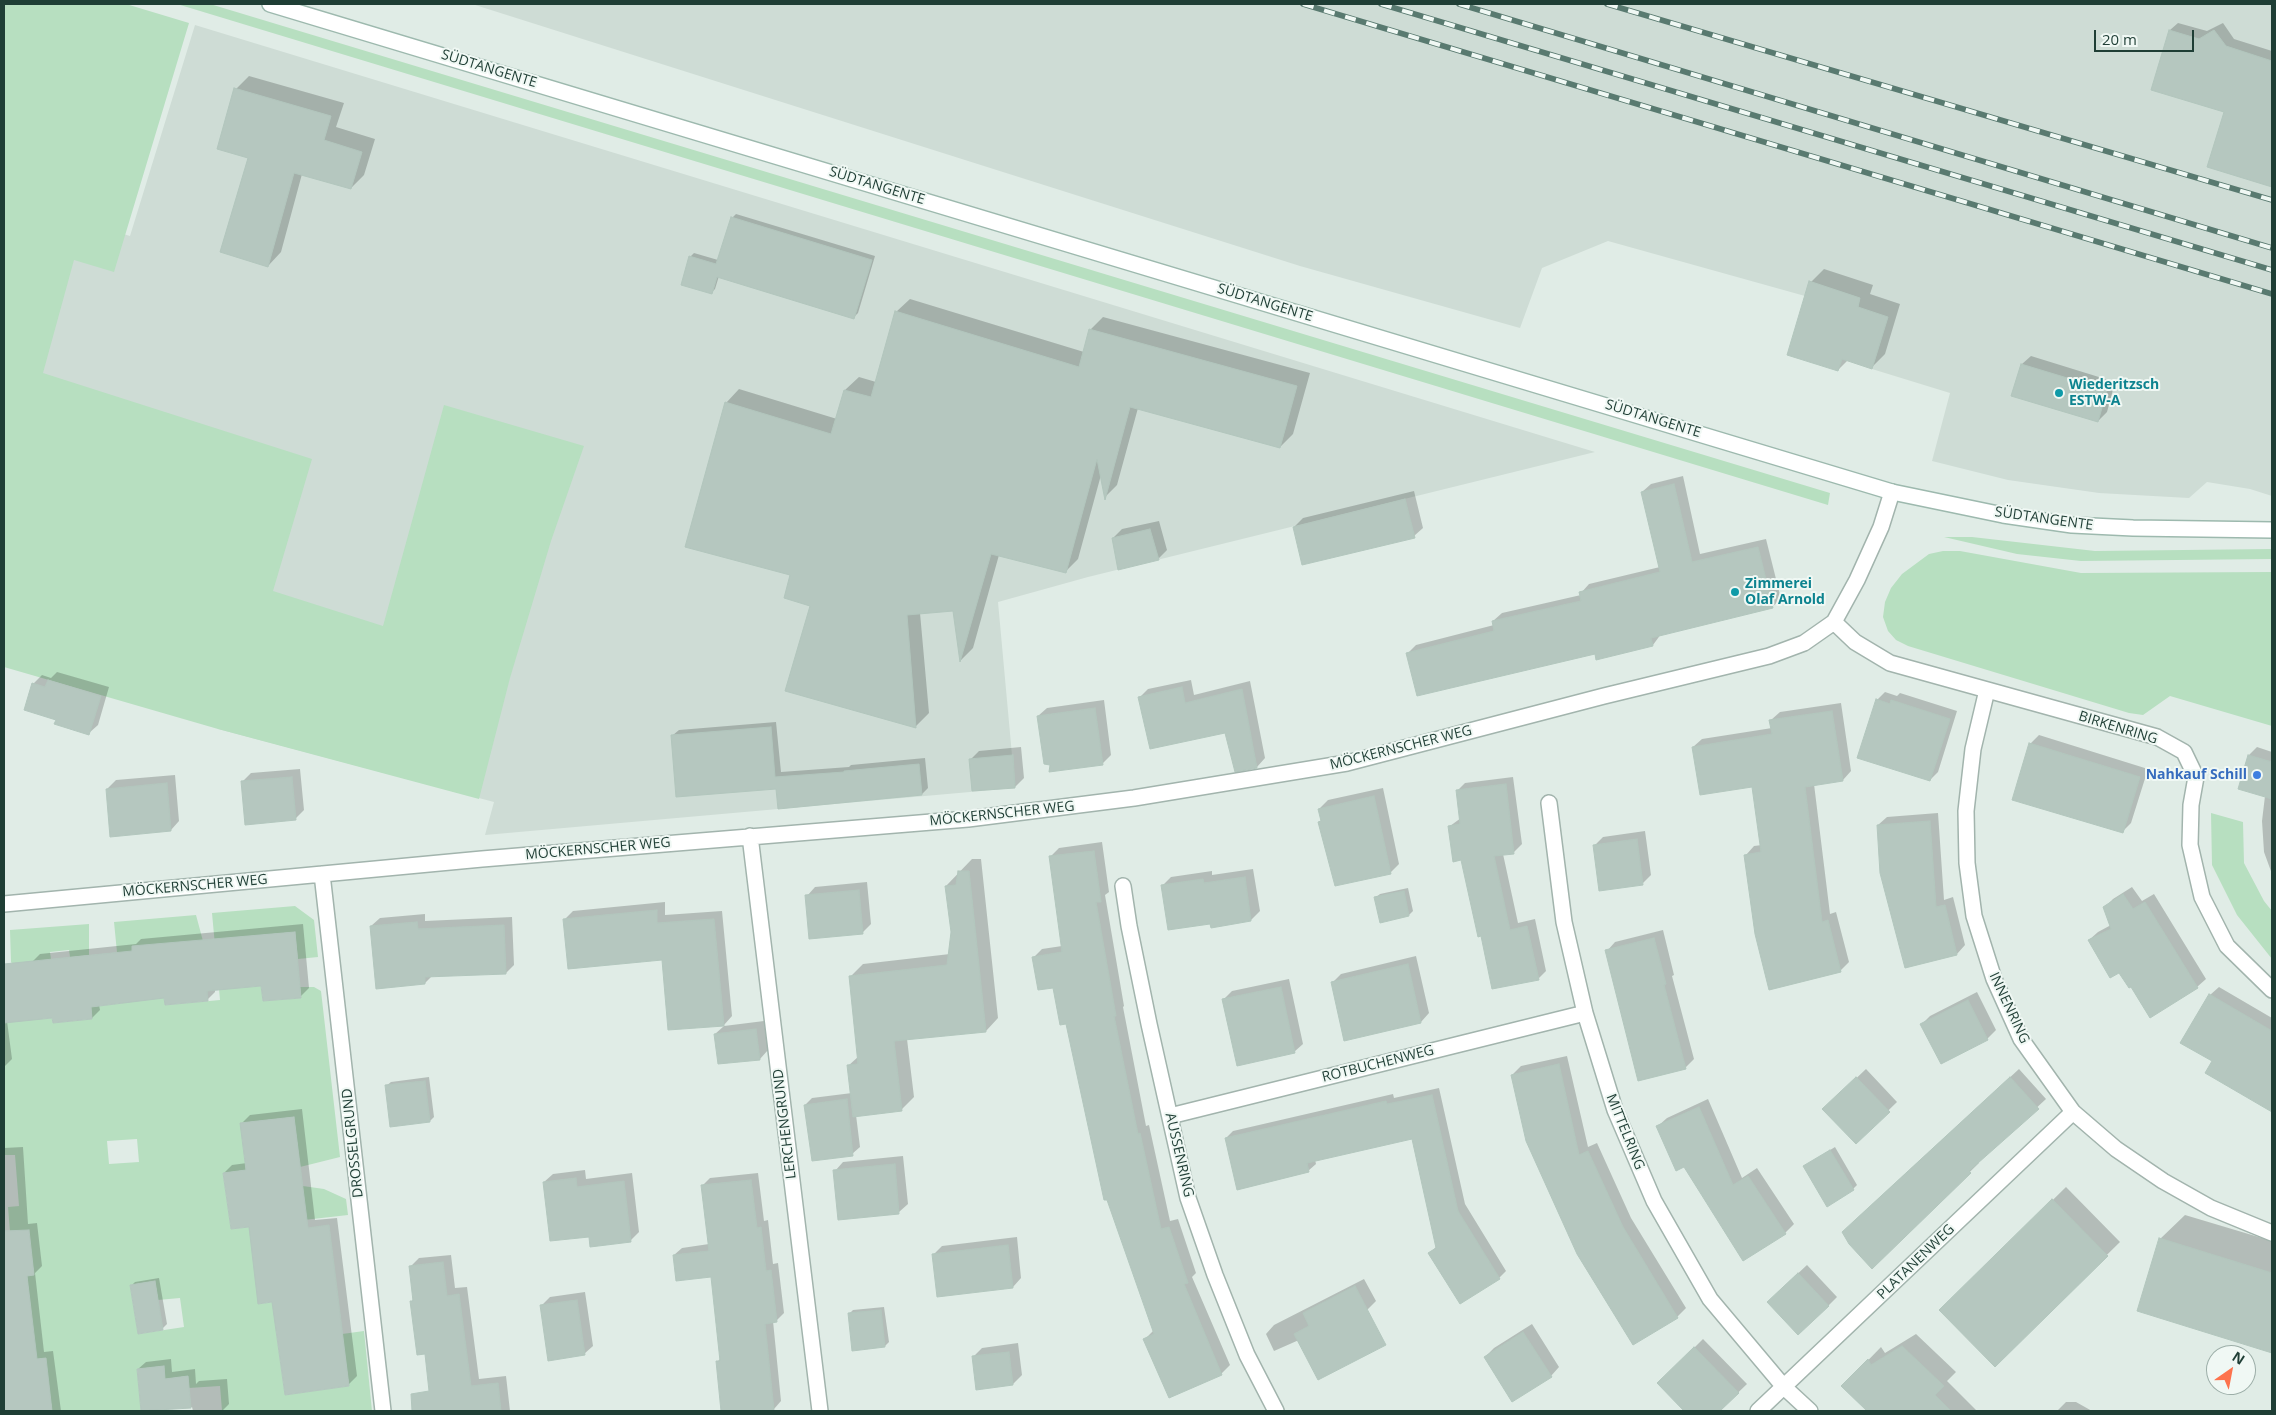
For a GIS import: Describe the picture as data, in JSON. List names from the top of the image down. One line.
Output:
{"streets":{"street":["SÜDTANGENTE","BIRKENRING","MÖCKERNSCHER WEG","INNENRING","ROTBUCHENWEG","LERCHENGRUND","MITTELRING","DROSSELGRUND","AUSSENRING","PLATANENWEG"]},"crossings":[["SÜDTANGENTE","MÖCKERNSCHER WEG"],["BIRKENRING","MÖCKERNSCHER WEG"],["BIRKENRING","INNENRING"],["MÖCKERNSCHER WEG","LERCHENGRUND"],["MÖCKERNSCHER WEG","DROSSELGRUND"],["INNENRING","PLATANENWEG"],["ROTBUCHENWEG","MITTELRING"],["ROTBUCHENWEG","AUSSENRING"],["MITTELRING","PLATANENWEG"]],"places":["Wiederitzsch ESTW-A","Zimmerei Olaf Arnold","Nahkauf Schill"],"scale_bar":"20 m","north":"top right"}
